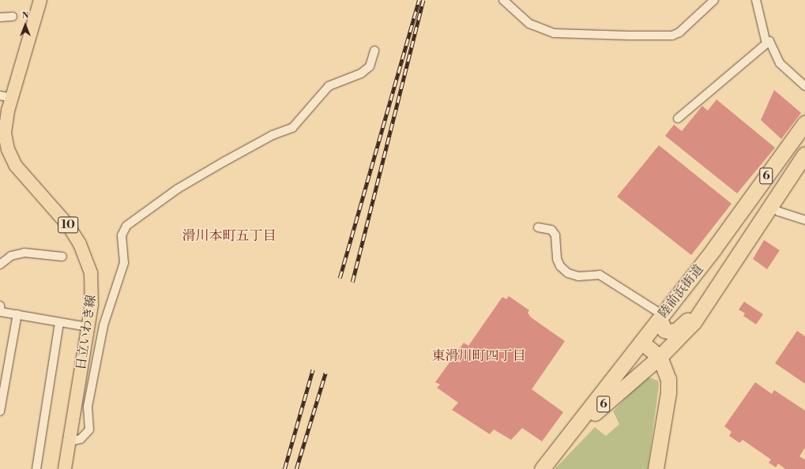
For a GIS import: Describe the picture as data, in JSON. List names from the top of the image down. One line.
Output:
{"streets":{"highway":["6","陸前浜街道"],"main road":["10","日立いわき線"]},"districts":["滑川本町五丁目","東滑川町四丁目"],"north":"top"}
